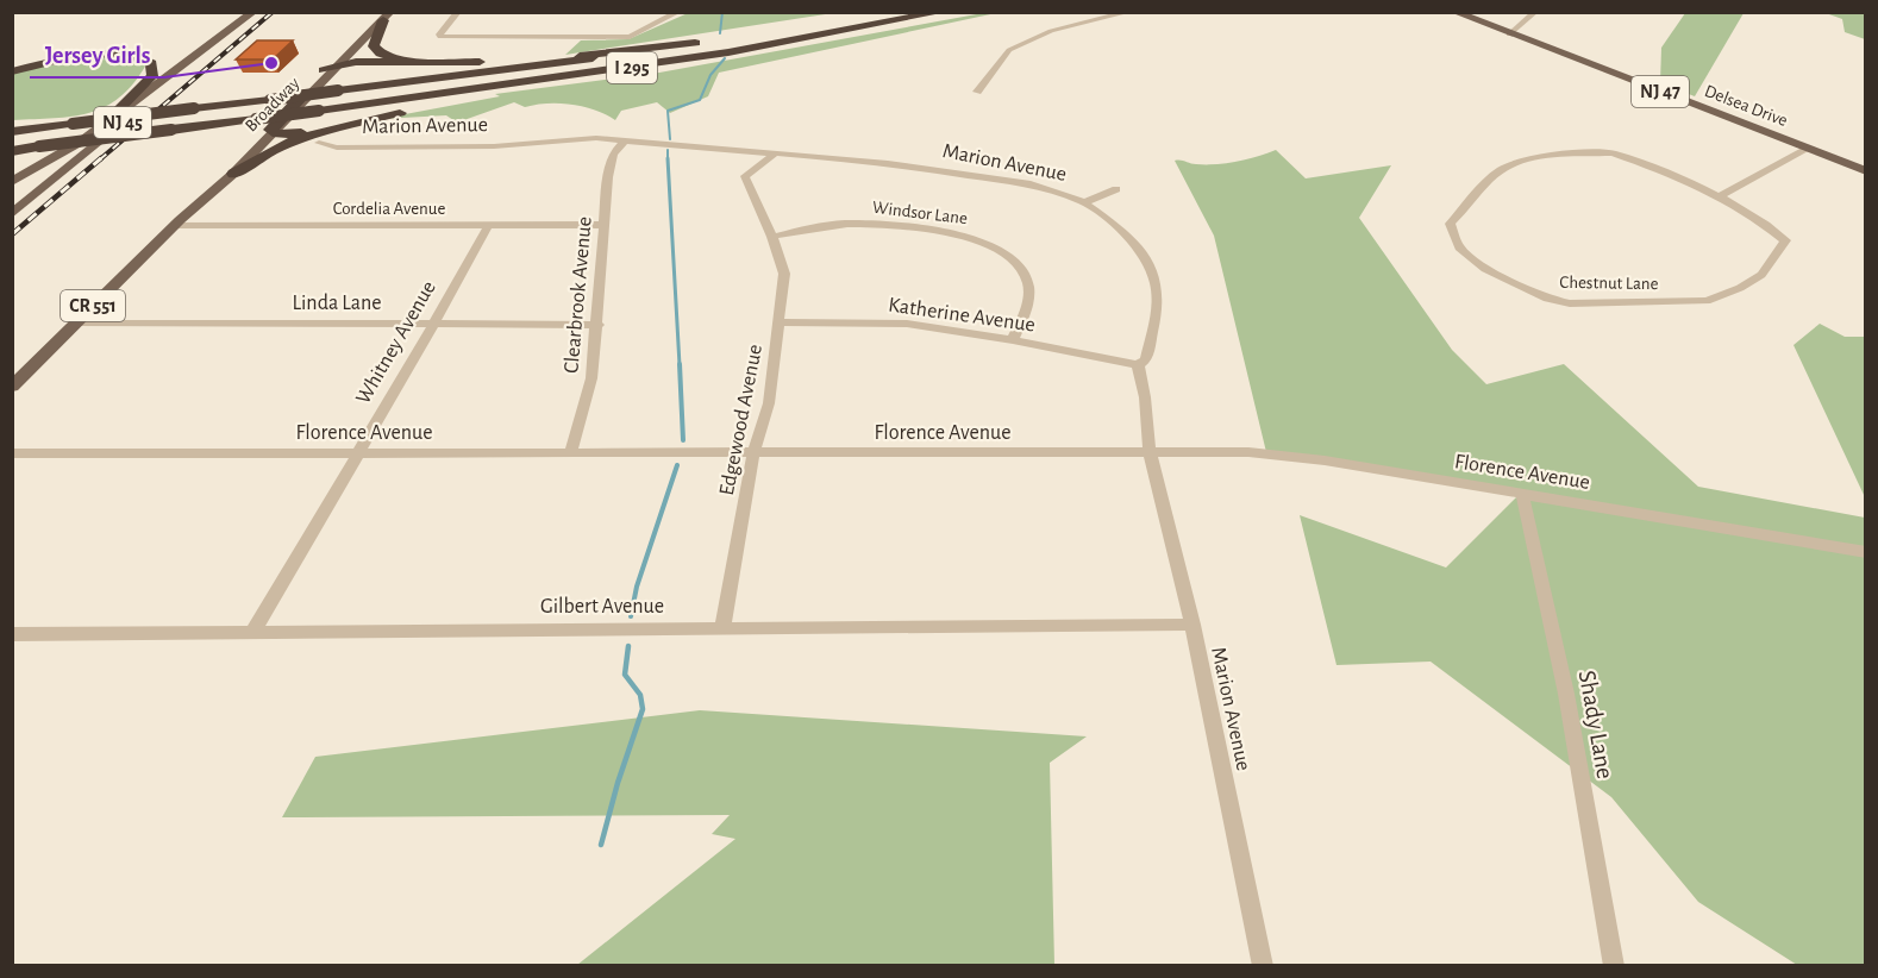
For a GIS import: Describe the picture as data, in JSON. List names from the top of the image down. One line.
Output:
{"streets":{"highway":["I 295"],"main road":["NJ 47","Broadway","Delsea Drive","NJ 45","CR 551"],"street":["Marion Avenue","Cordelia Avenue","Windsor Lane","Chestnut Lane","Clearbrook Avenue","Linda Lane","Katherine Avenue","Whitney Avenue","Edgewood Avenue","Florence Avenue","Gilbert Avenue","Shady Lane"]},"crossings":[["Broadway","Cordelia Avenue"],["Broadway","Linda Lane"],["Marion Avenue","Clearbrook Avenue"],["Marion Avenue","Katherine Avenue"],["Marion Avenue","Edgewood Avenue"],["Marion Avenue","Florence Avenue"],["Marion Avenue","Gilbert Avenue"],["Cordelia Avenue","Clearbrook Avenue"],["Cordelia Avenue","Whitney Avenue"],["Windsor Lane","Katherine Avenue"],["Windsor Lane","Edgewood Avenue"],["Clearbrook Avenue","Linda Lane"],["Clearbrook Avenue","Florence Avenue"],["Linda Lane","Whitney Avenue"],["Katherine Avenue","Edgewood Avenue"],["Whitney Avenue","Florence Avenue"],["Whitney Avenue","Gilbert Avenue"],["Edgewood Avenue","Florence Avenue"],["Edgewood Avenue","Gilbert Avenue"],["Florence Avenue","Shady Lane"]],"places":["Jersey Girls"]}
